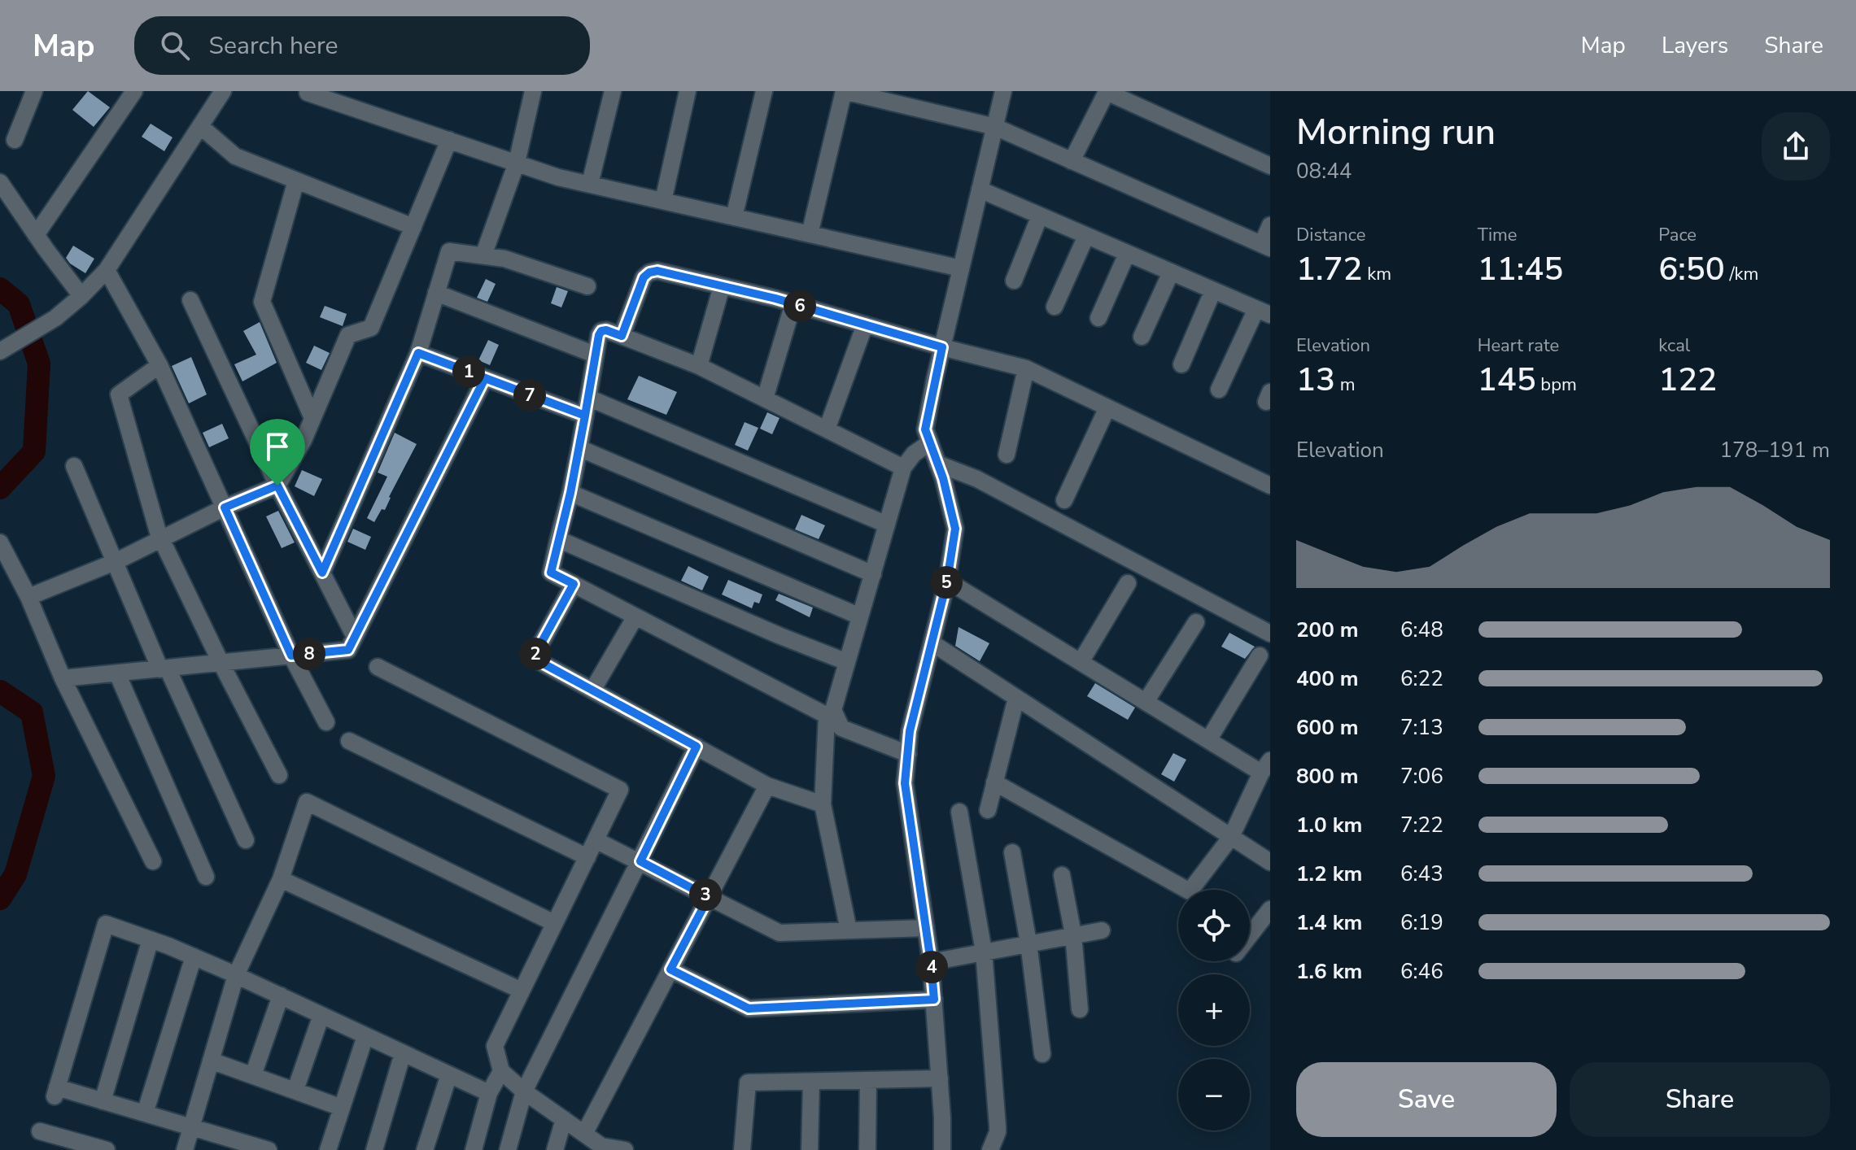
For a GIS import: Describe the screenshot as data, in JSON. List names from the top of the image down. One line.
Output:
{"page":{"header":"Map","search":"Search here","nav":["Map","Layers","Share"],"heading":["Morning run","08:44"],"stats":[["Distance","1.72 km"],["Time","11:45"],["Pace","6:50 /km"],["Elevation","13 m"],["Heart rate","145 bpm"],["kcal","122"]],"pins":["6","1","7","5","2","8","3","4"],"chart":["Elevation","178–191 m"],"list":[{"name":"200 m","note":"6:48"},{"name":"400 m","note":"6:22"},{"name":"600 m","note":"7:13"},{"name":"800 m","note":"7:06"},{"name":"1.0 km","note":"7:22"},{"name":"1.2 km","note":"6:43"},{"name":"1.4 km","note":"6:19"},{"name":"1.6 km","note":"6:46"}],"map_buttons":["+","−"],"buttons":["Save","Share"]}}
